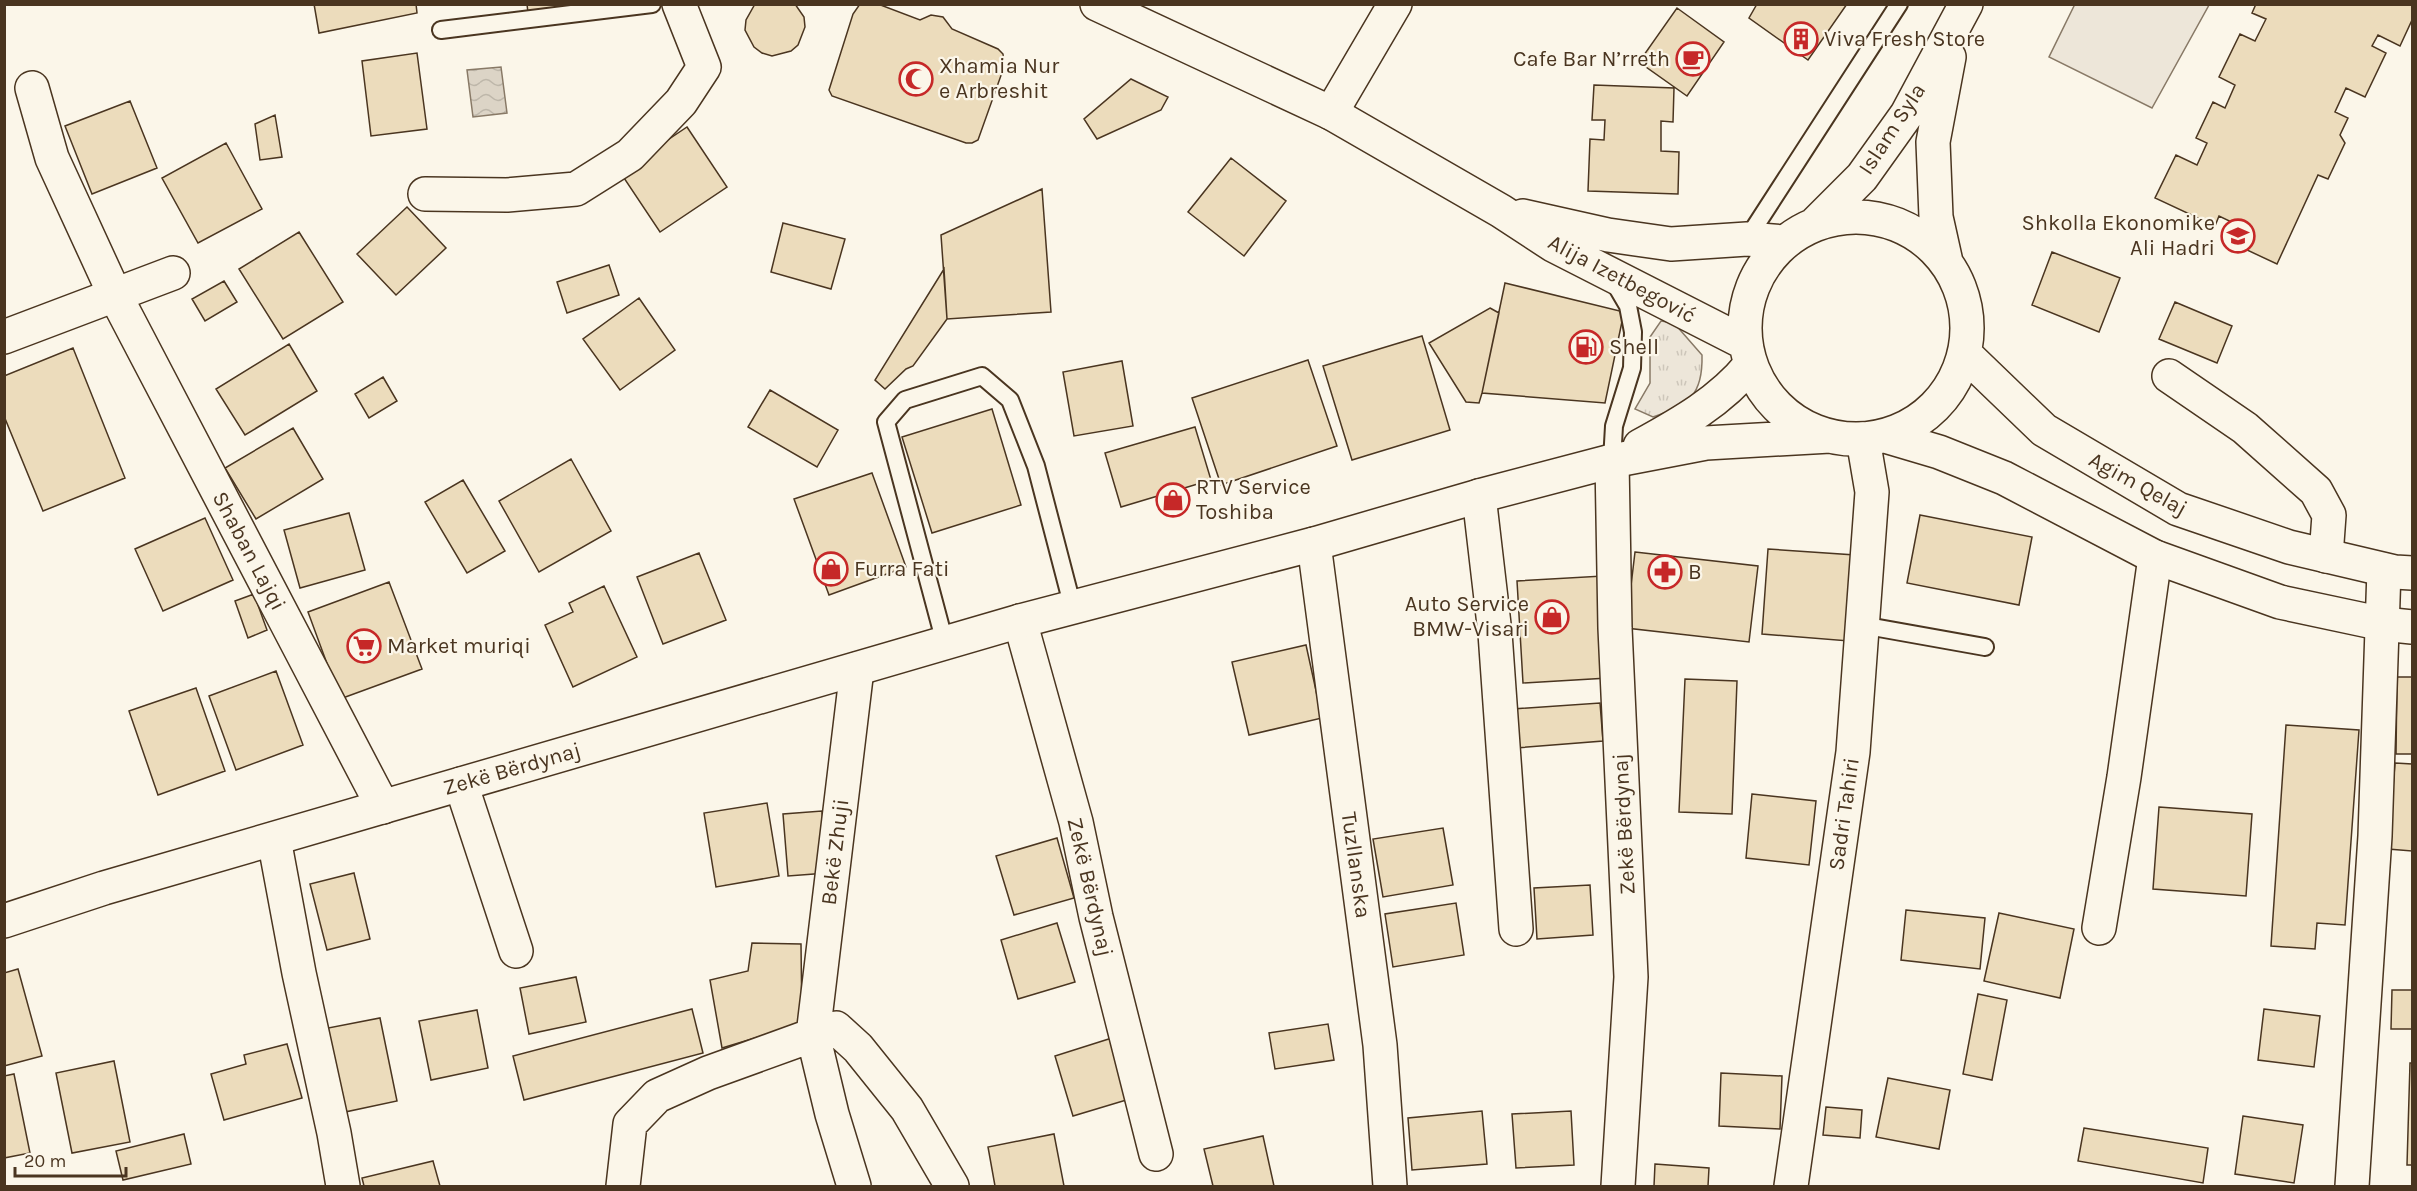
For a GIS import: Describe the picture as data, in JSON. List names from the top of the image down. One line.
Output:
{"streets":{"street":["Islam Syla","Alija Izetbegović","Agim Qelaj","Shaban Lajqi","Zekë Bërdynaj","Sadri Tahiri","Bekë Zhuji","Tuzllanska"]},"crossings":[["Alija Izetbegović","Zekë Bërdynaj"],["Shaban Lajqi","Zekë Bërdynaj"],["Zekë Bërdynaj","Sadri Tahiri"],["Zekë Bërdynaj","Bekë Zhuji"],["Zekë Bërdynaj","Tuzllanska"]],"places":{"building":["Viva Fresh Store"],"cafe":["Cafe Bar N’rreth"],"mosque":["Xhamia Nur e Arbreshit"],"school or university":["Shkolla Ekonomike Ali Hadri"],"fuel station":["Shell"],"shop":["RTV Service Toshiba","Furra Fati","Auto Service BMW-Visari"],"pharmacy":["B"],"supermarket":["Market muriqi"]},"scale_bar":"20 m"}
